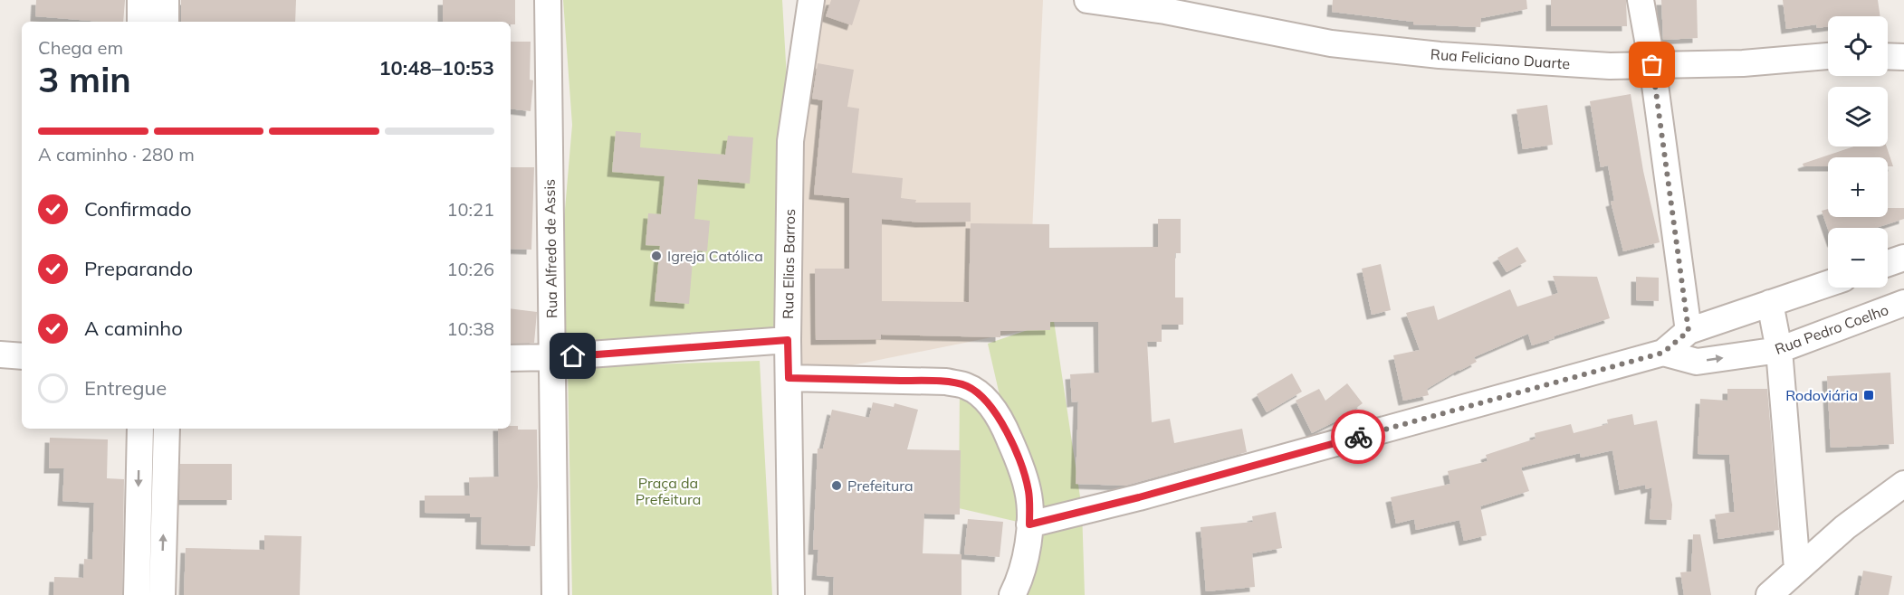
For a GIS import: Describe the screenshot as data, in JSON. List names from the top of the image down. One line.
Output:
{"streets":{"street":["Rua Feliciano Duarte","Rua Alfredo de Assis","Rua Elias Barros","Rua Pedro Coelho"]},"parks":["Praça da Prefeitura"],"places":{"other":["Igreja Católica","Prefeitura"],"transit":["Rodoviária"]},"page":{"map_buttons":["+","−"],"heading":["3 min","Chega em","10:48–10:53"],"bar":"A caminho · 280 m","list":[["Confirmado","10:21"],["Preparando","10:26"],["A caminho","10:38"],"Entregue"]}}
